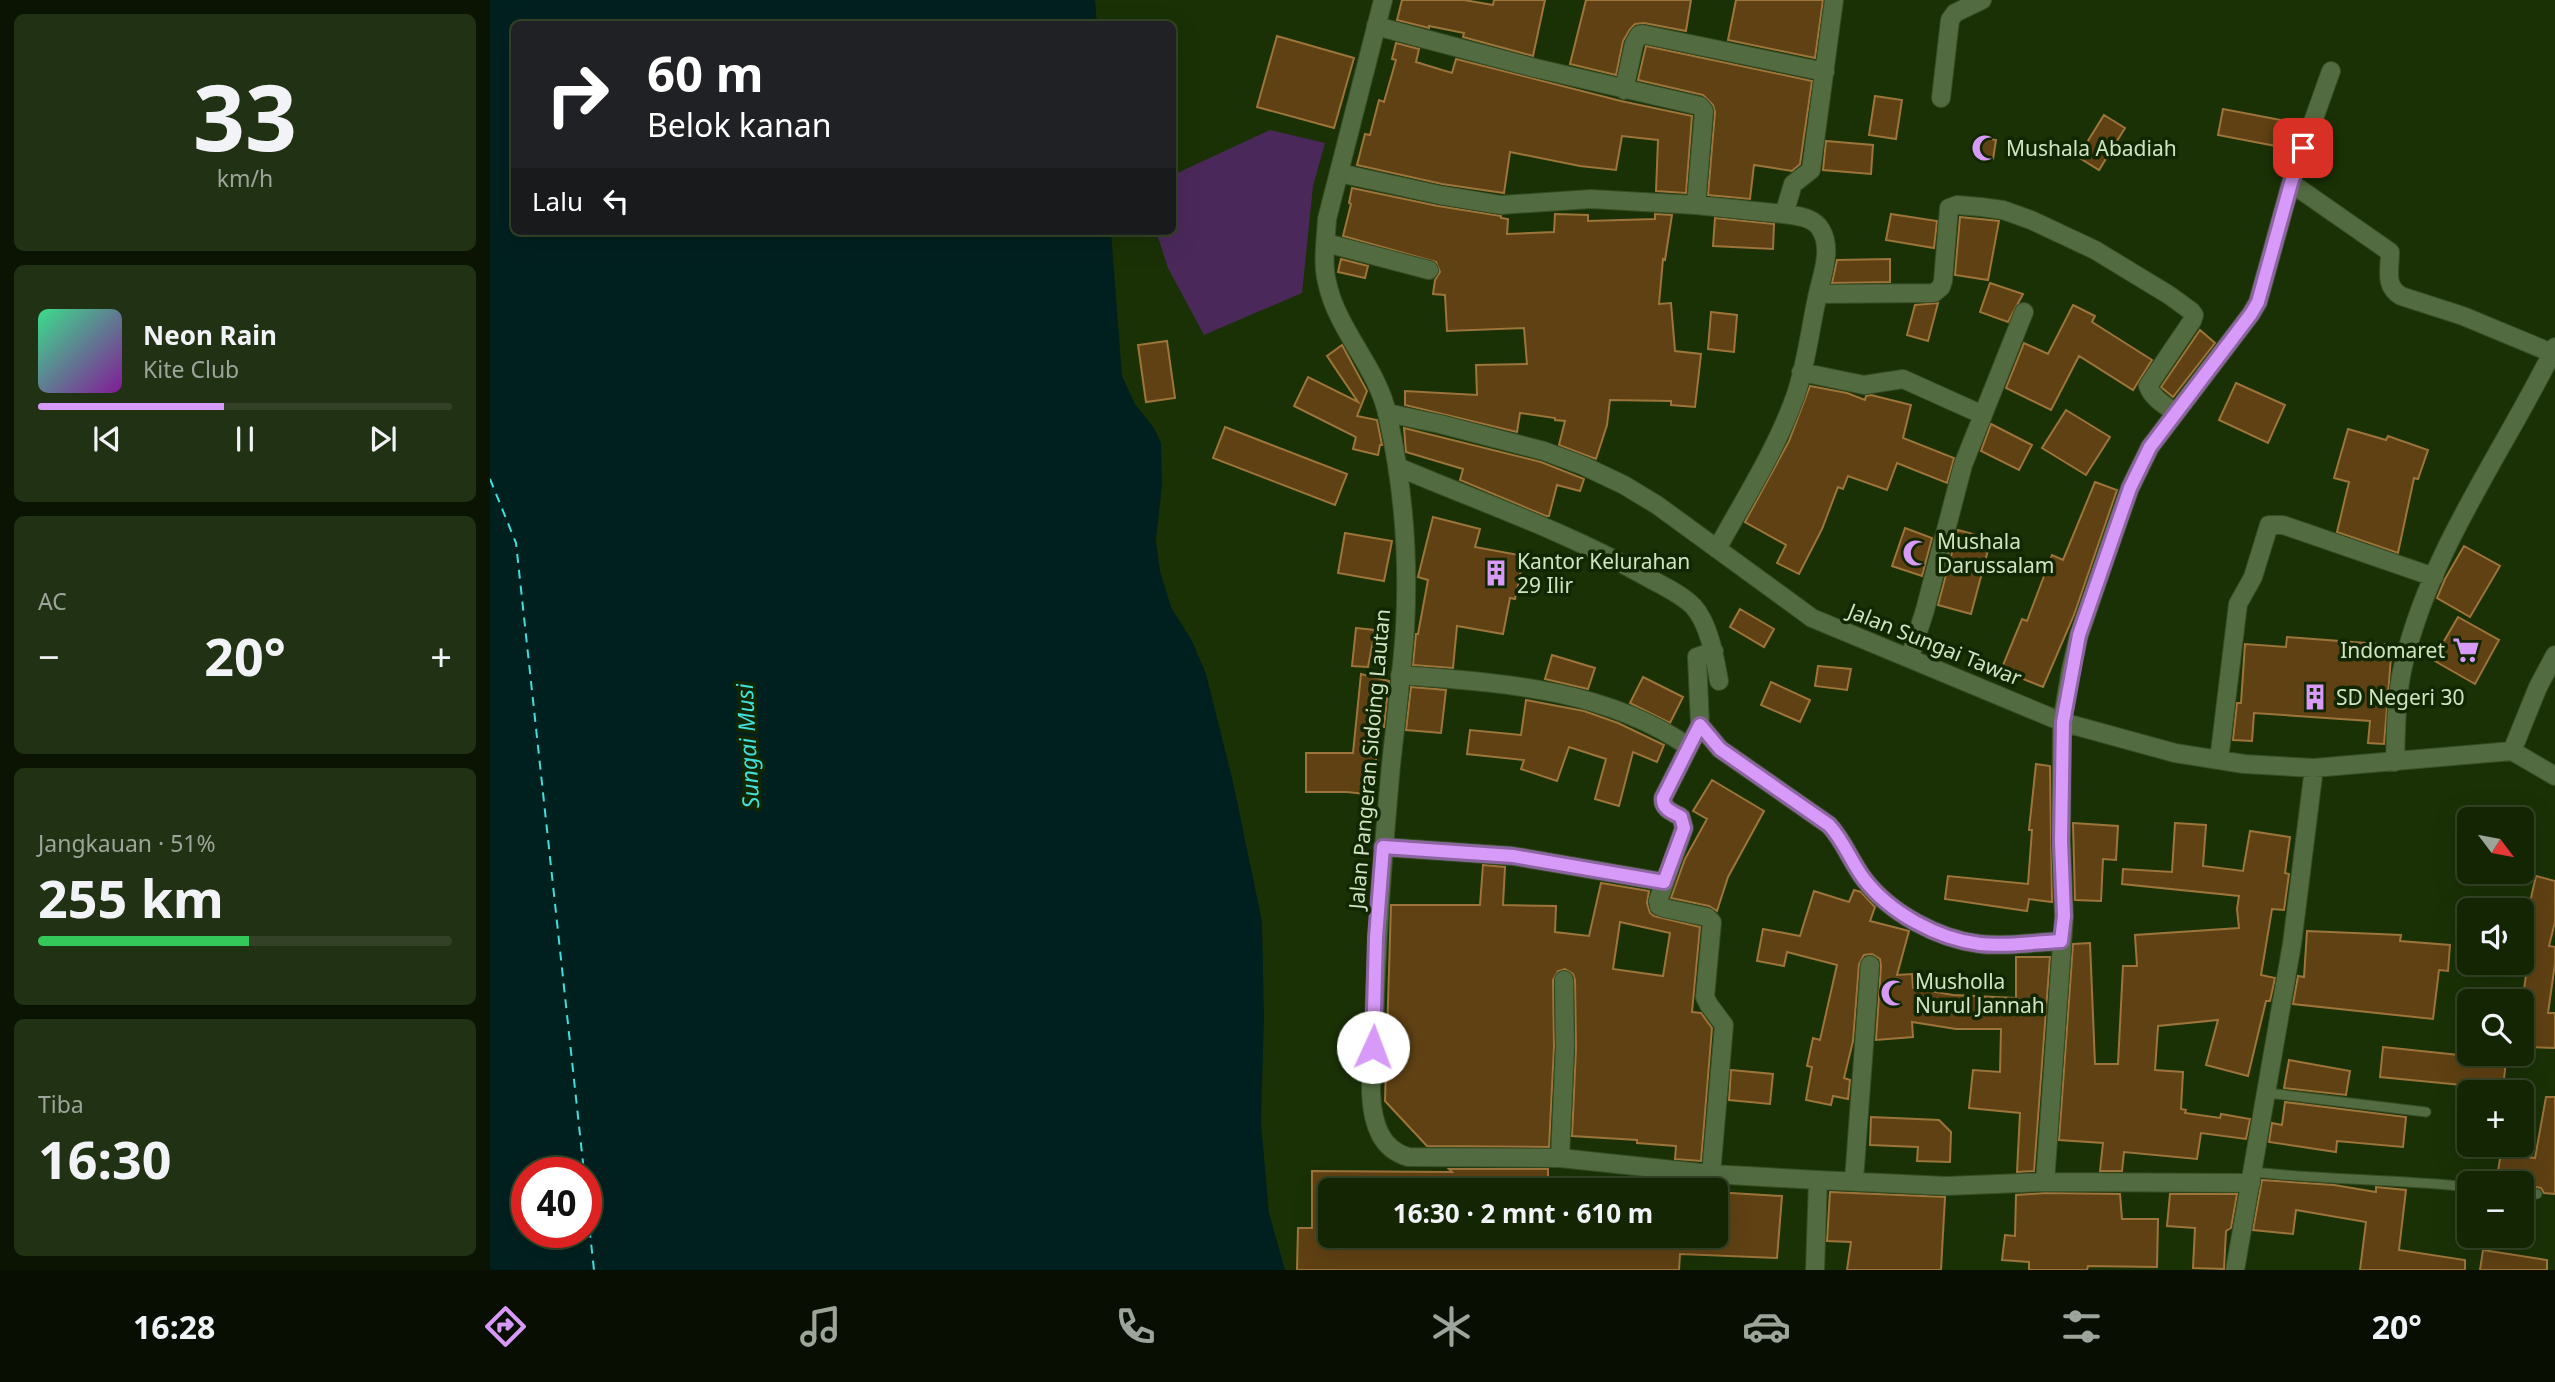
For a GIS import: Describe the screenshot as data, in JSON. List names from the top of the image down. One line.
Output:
{"streets":{"street":["Jalan Sungai Tawar","Jalan Pangeran Sidoing Lautan"]},"crossings":[["Jalan Sungai Tawar","Jalan Pangeran Sidoing Lautan"]],"water":["Sungai Musi"],"places":{"mosque":["Mushala Abadiah","Mushala Darussalam","Musholla Nurul Jannah"],"building":["Kantor Kelurahan 29 Ilir","SD Negeri 30"],"supermarket":["Indomaret"]},"north":"bottom right","page":{"tile":[["33","km/h"],"AC",["Jangkauan · 51%","255 km"],["Tiba","16:30"]],"turn":["60 m","Belok kanan"],"then":"Lalu","song":["Neon Rain","Kite Club"],"heat":["−","20°","+"],"map_buttons":["+","−"],"limit":"40","trip":"16:30 · 2 mnt · 610 m","tabs":["16:28","20°"]}}
